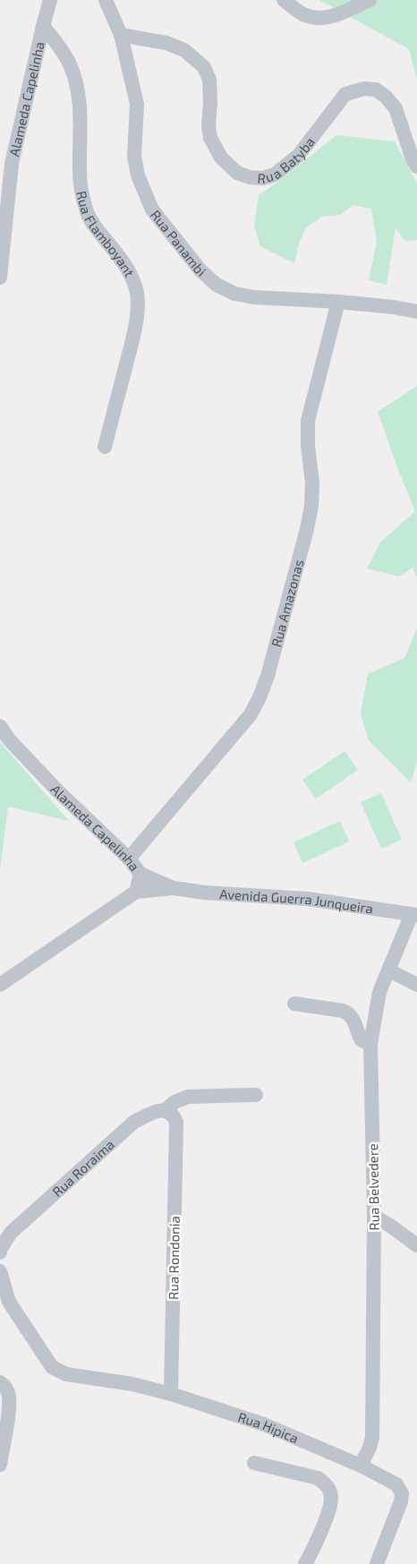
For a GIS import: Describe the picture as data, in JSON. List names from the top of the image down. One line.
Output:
{"streets":{"street":["Alameda Capelinha","Rua Batyba","Rua Flamboyant","Rua Panambi","Rua Amazonas","Avenida Guerra Junqueira","Rua Roraima","Rua Belvedere","Rua Rondonia","Rua Hipica"]},"crossings":[["Alameda Capelinha","Rua Flamboyant"],["Alameda Capelinha","Rua Amazonas"],["Alameda Capelinha","Avenida Guerra Junqueira"],["Rua Batyba","Rua Panambi"],["Rua Panambi","Rua Amazonas"],["Avenida Guerra Junqueira","Rua Belvedere"],["Rua Roraima","Rua Rondonia"],["Rua Belvedere","Rua Hipica"],["Rua Rondonia","Rua Hipica"]]}
